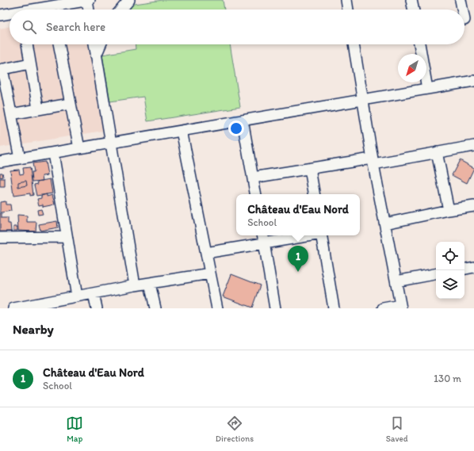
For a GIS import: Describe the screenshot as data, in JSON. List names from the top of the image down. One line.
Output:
{"north":"bottom left","page":{"search":"Search here","popup":["Château d'Eau Nord","School"],"pins":"1","heading":"Nearby","list":[{"mark":"1","name":"Château d'Eau Nord","note":"School","value":"130 m"}],"nav":["Map","Directions","Saved"]}}
